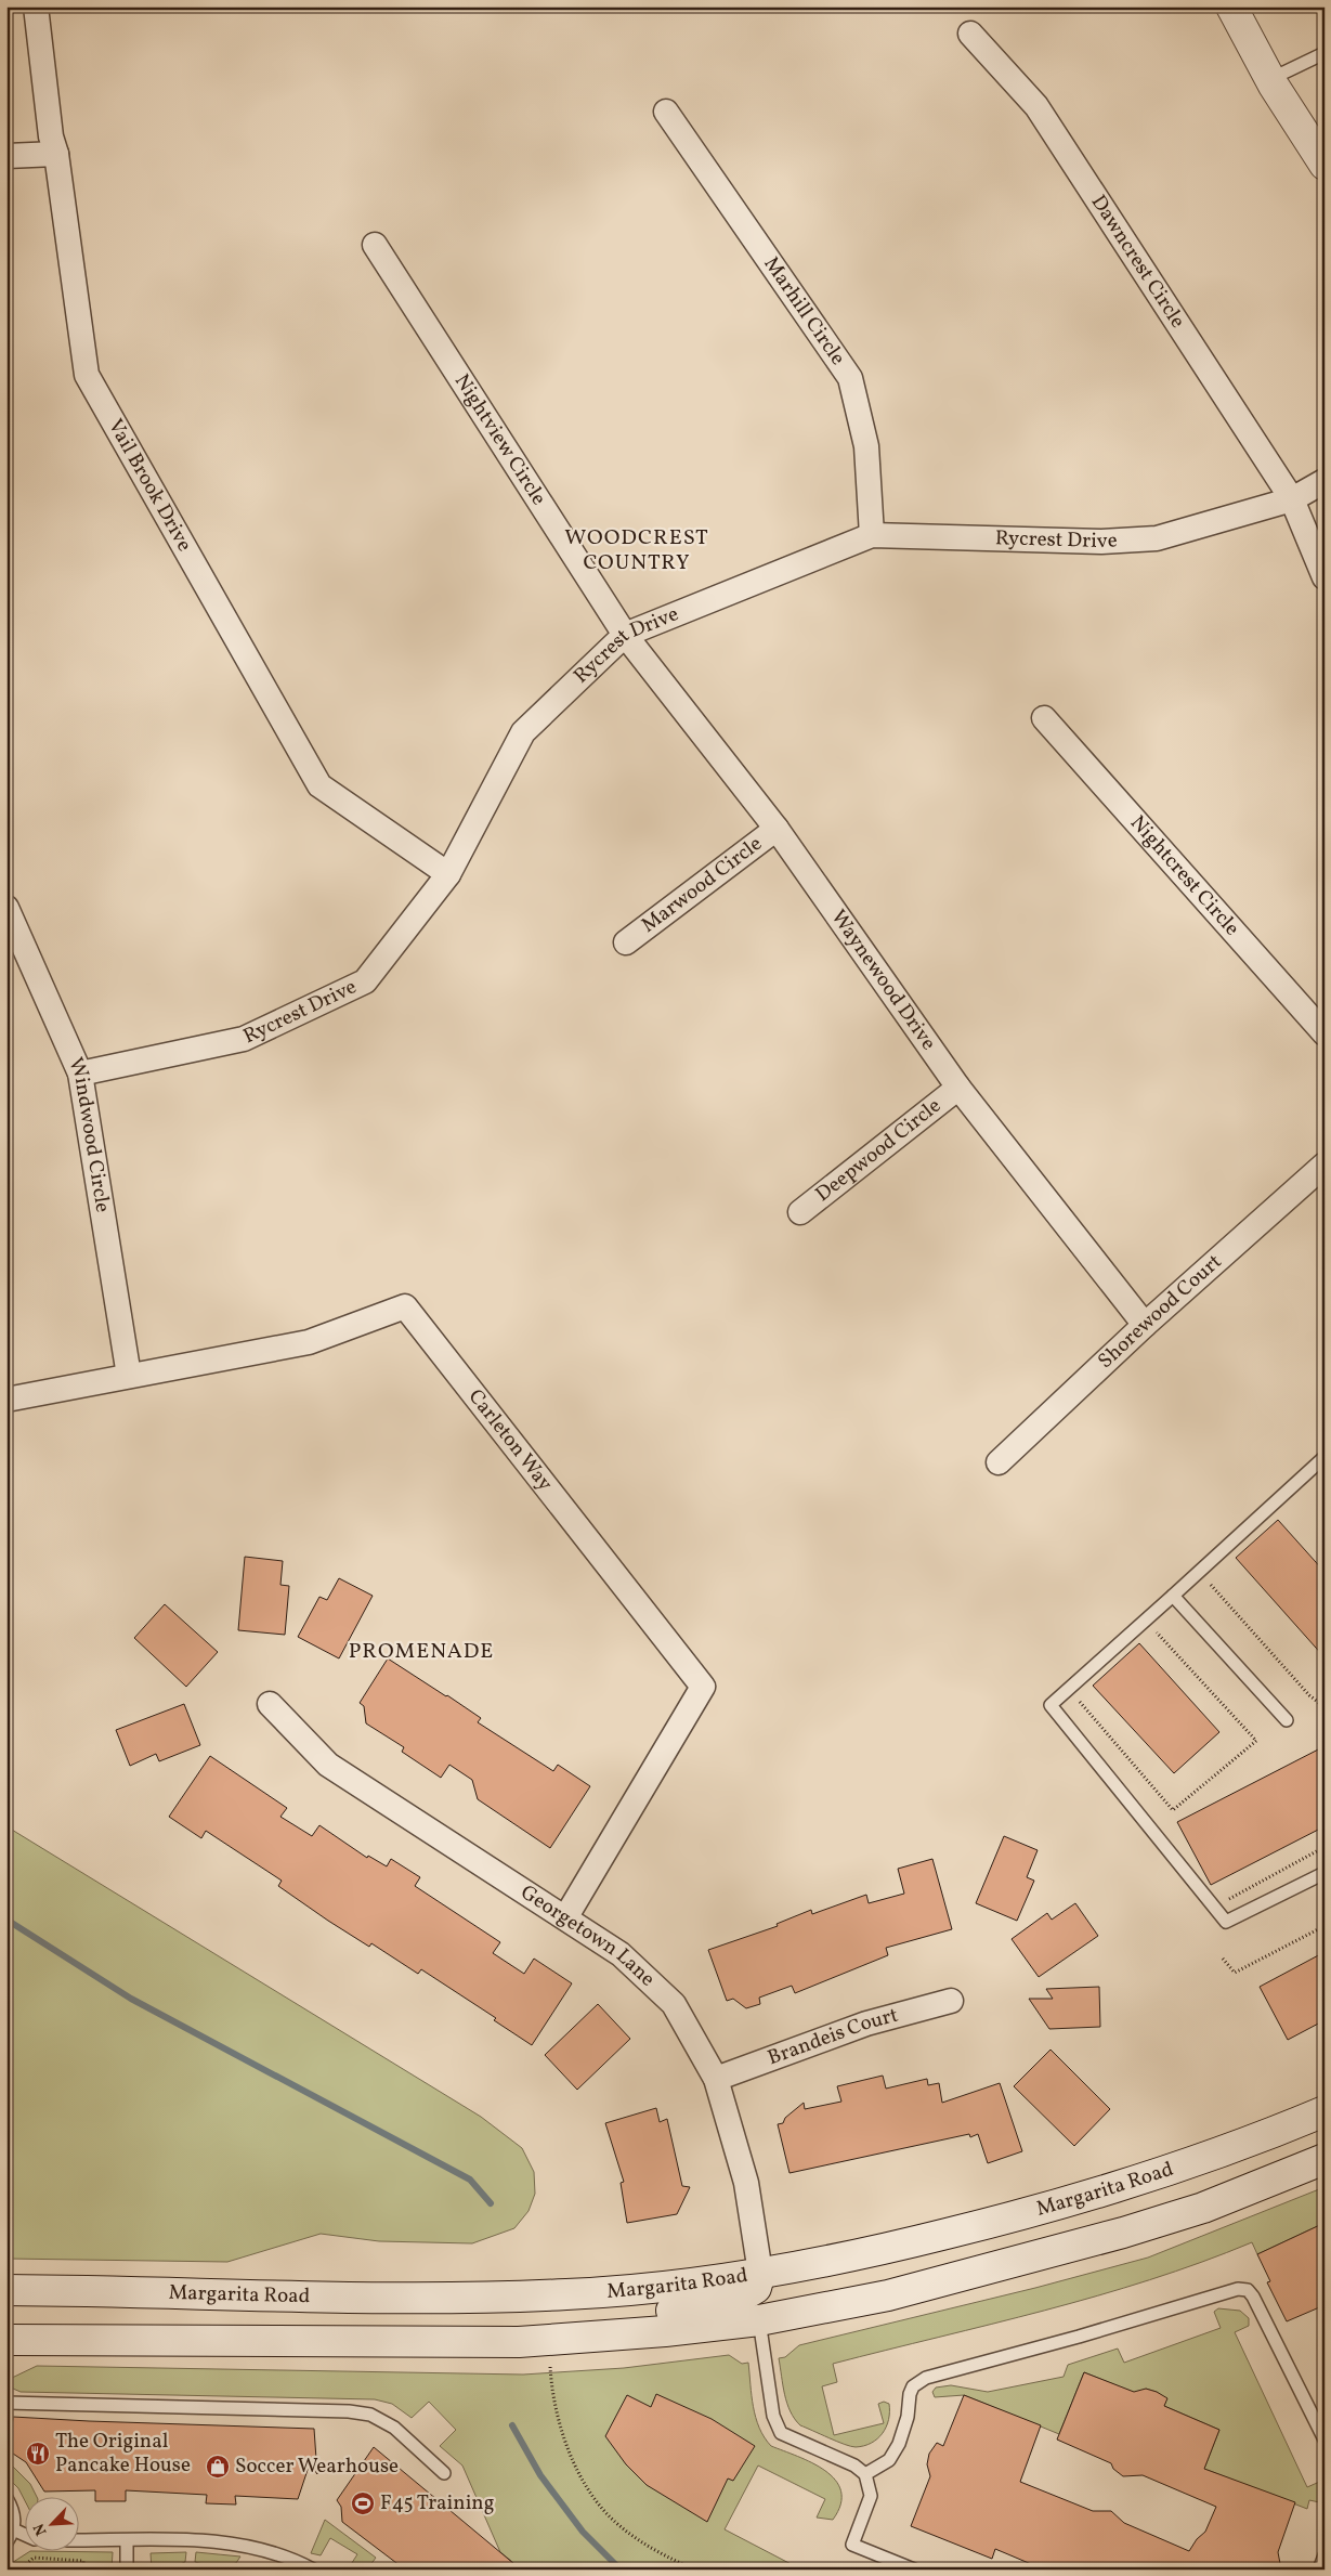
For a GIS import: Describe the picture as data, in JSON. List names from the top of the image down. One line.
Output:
{"streets":{"main road":["Margarita Road"],"street":["Dawncrest Circle","Marhill Circle","Nightview Circle","Vail Brook Drive","Rycrest Drive","Nightcrest Circle","Marwood Circle","Waynewood Drive","Windwood Circle","Deepwood Circle","Shorewood Court","Carleton Way","Georgetown Lane","Brandeis Court"]},"crossings":[["Dawncrest Circle","Rycrest Drive"],["Marhill Circle","Rycrest Drive"],["Nightview Circle","Rycrest Drive"],["Nightview Circle","Waynewood Drive"],["Vail Brook Drive","Rycrest Drive"],["Rycrest Drive","Waynewood Drive"],["Rycrest Drive","Windwood Circle"],["Marwood Circle","Waynewood Drive"],["Waynewood Drive","Deepwood Circle"],["Waynewood Drive","Shorewood Court"],["Windwood Circle","Carleton Way"],["Carleton Way","Georgetown Lane"],["Georgetown Lane","Brandeis Court"],["Georgetown Lane","Margarita Road"]],"districts":["WOODCREST COUNTRY","PROMENADE"],"places":{"restaurant":["The Original Pancake House"],"shop":["Soccer Wearhouse"],"sports":["F45 Training"]},"north":"bottom left"}
